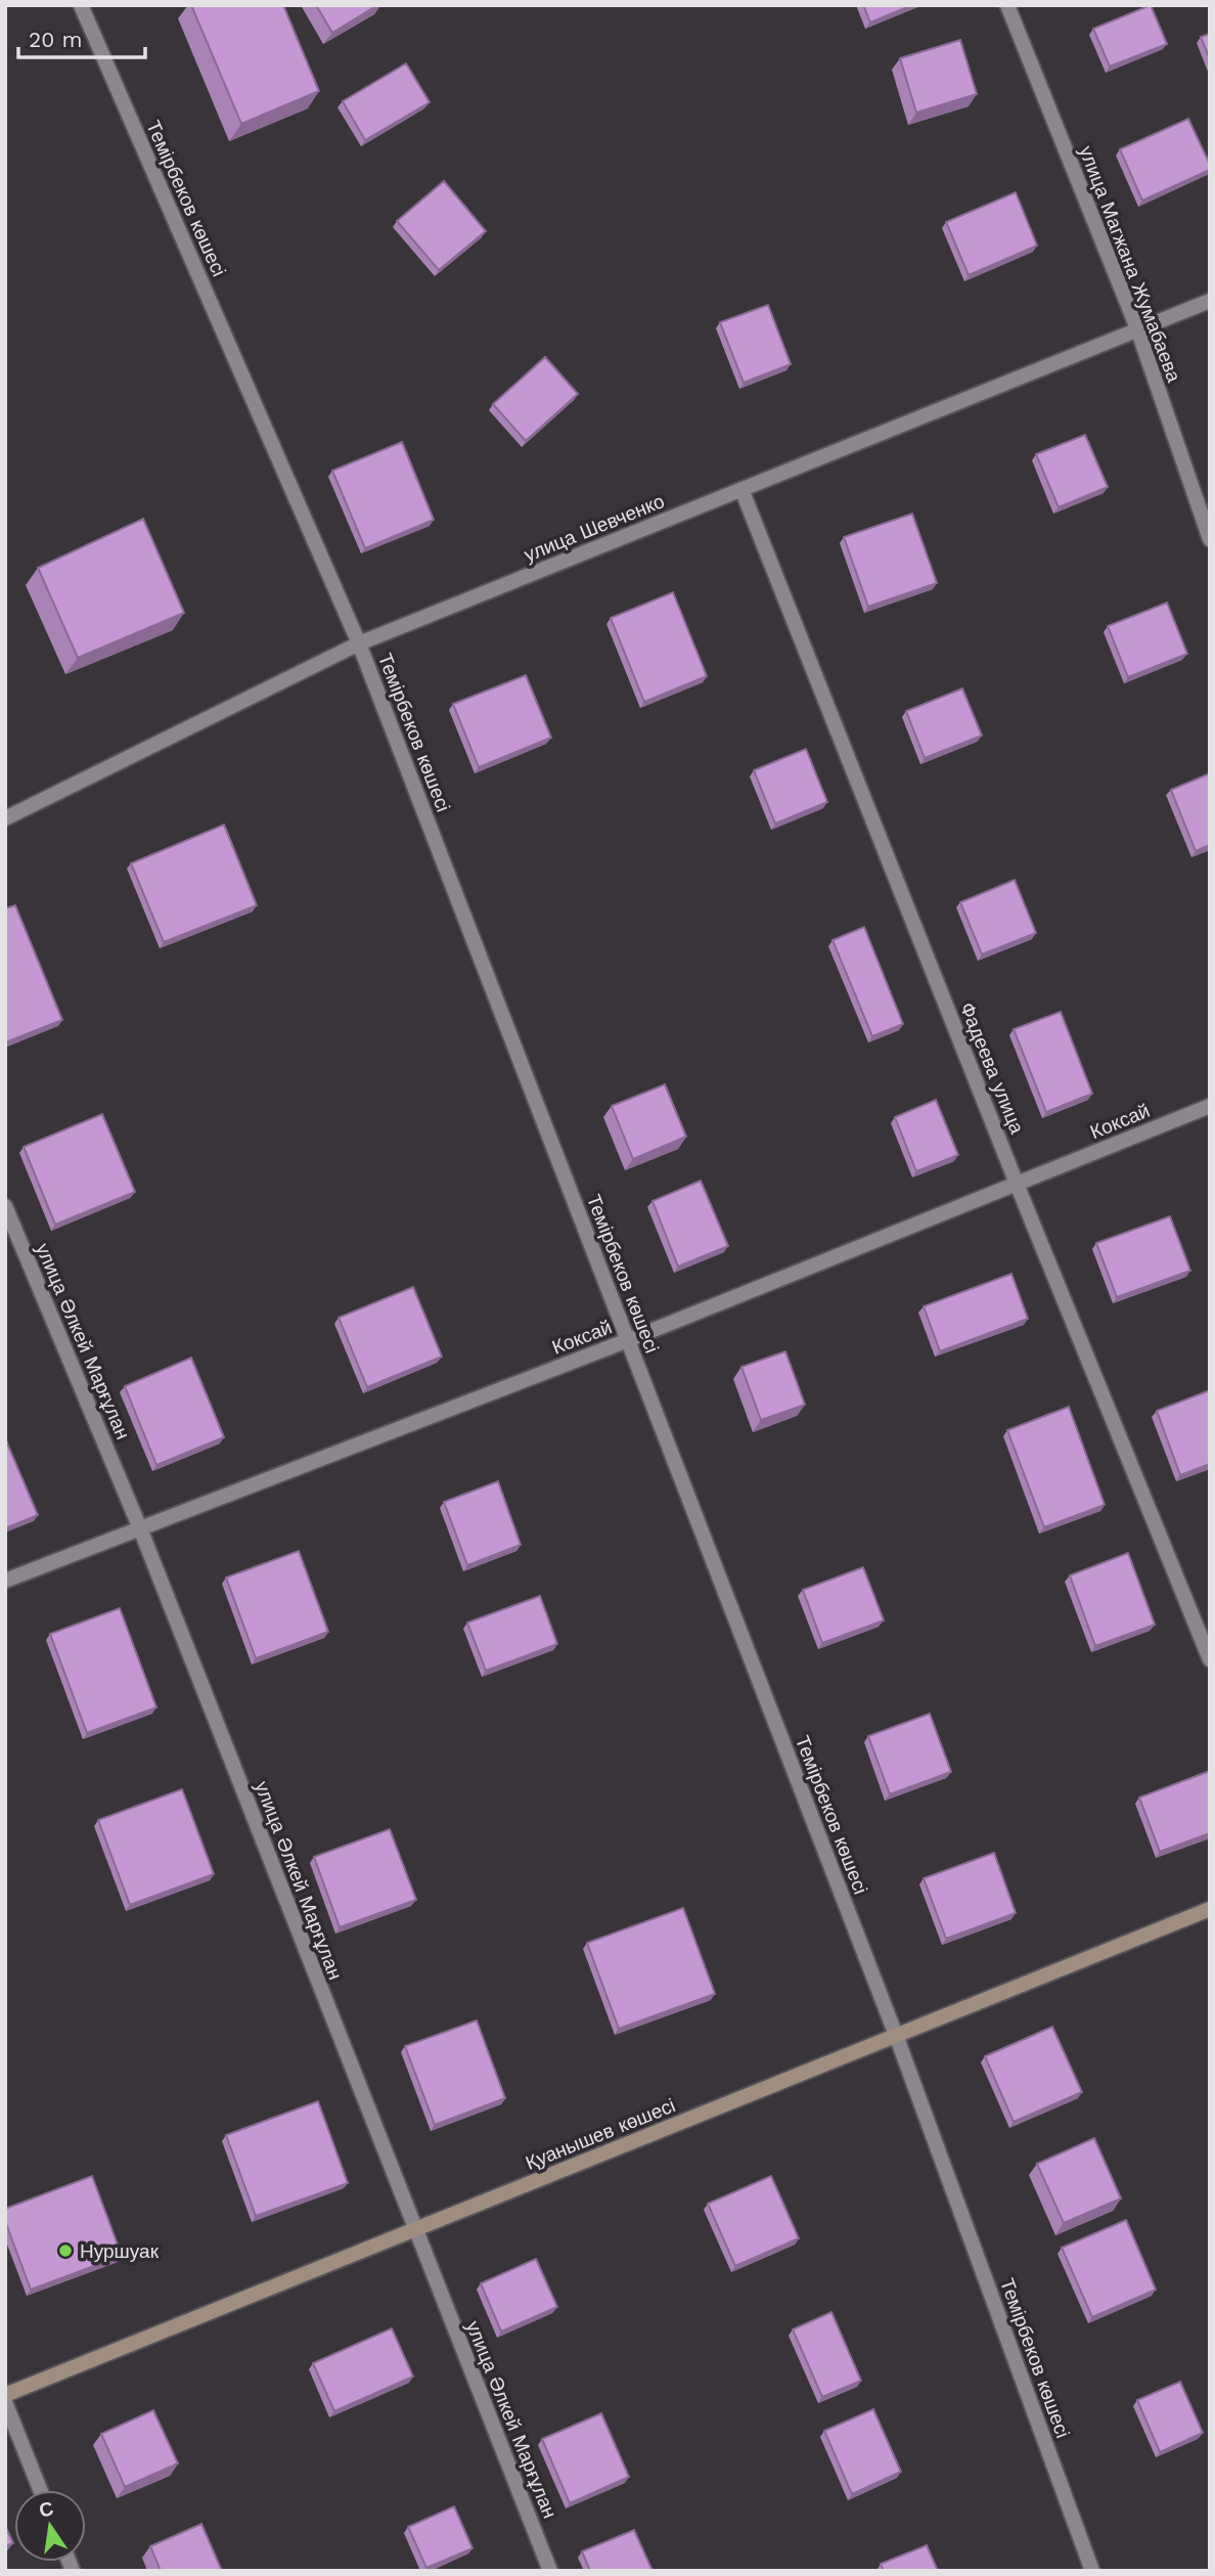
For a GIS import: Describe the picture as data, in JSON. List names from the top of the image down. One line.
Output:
{"streets":{"street":["Темірбеков көшесі","улица Магжана Жумабаева","улица Шевченко","Фадеева улица","Коксай","улица Әлкей Марғұлан","Қуанышев көшесі"]},"crossings":[["Темірбеков көшесі","улица Шевченко"],["Темірбеков көшесі","Коксай"],["Темірбеков көшесі","Қуанышев көшесі"],["улица Магжана Жумабаева","улица Шевченко"],["улица Шевченко","Фадеева улица"],["Фадеева улица","Коксай"],["Коксай","улица Әлкей Марғұлан"],["улица Әлкей Марғұлан","Қуанышев көшесі"]],"places":["Нуршуак"],"scale_bar":"20 m","north":"top"}
